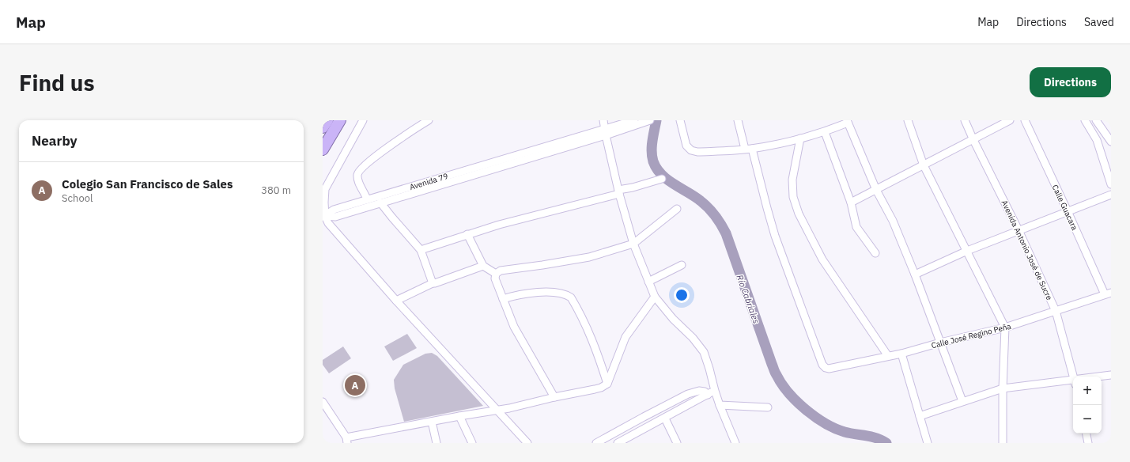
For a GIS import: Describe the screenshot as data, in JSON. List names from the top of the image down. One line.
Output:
{"streets":{"street":["Avenida 79","Calle Guacara","Avenida Antonio José de Sucre","Calle José Regino Peña"]},"crossings":[["Calle Guacara","Calle José Regino Peña"],["Avenida Antonio José de Sucre","Calle José Regino Peña"]],"water":["Río Cabriales"],"page":{"header":"Map","nav":["Map","Directions","Saved"],"buttons":"Directions","title":"Find us","heading":"Nearby","list":[{"mark":"A","name":"Colegio San Francisco de Sales","note":"School","value":"380 m"}],"pins":"A","map_buttons":["+","−"]}}
